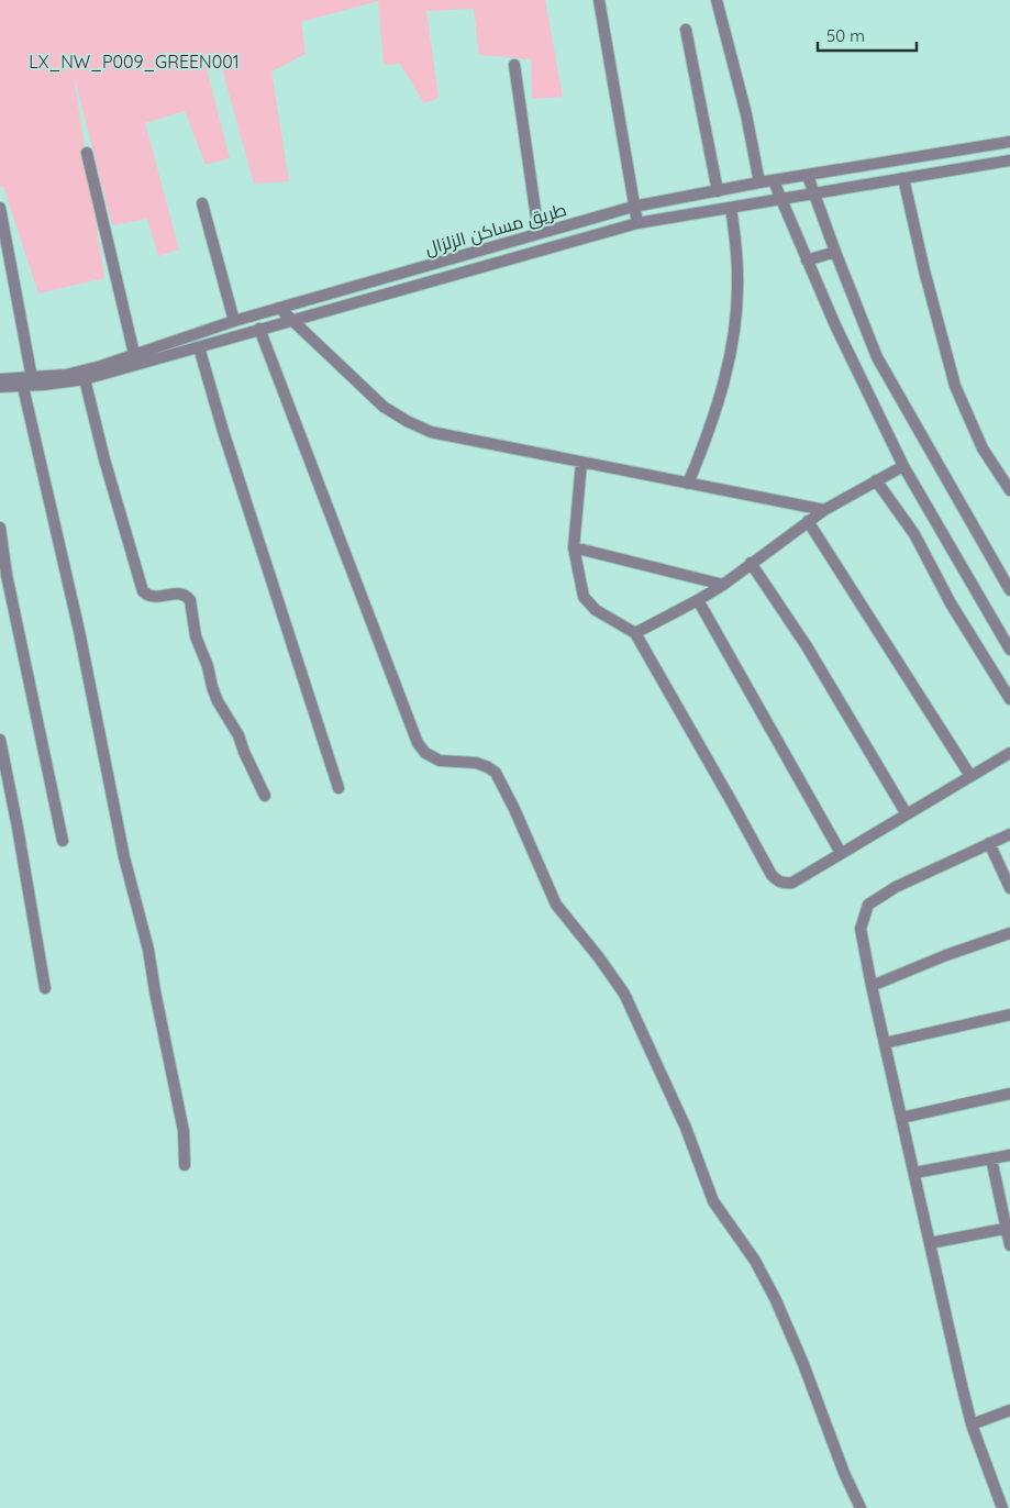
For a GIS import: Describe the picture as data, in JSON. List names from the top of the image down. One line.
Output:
{"streets":{"street":["طريق مساكن الزلزال"]},"parks":["LX_NW_P009_GREEN001"],"scale_bar":"50 m"}
